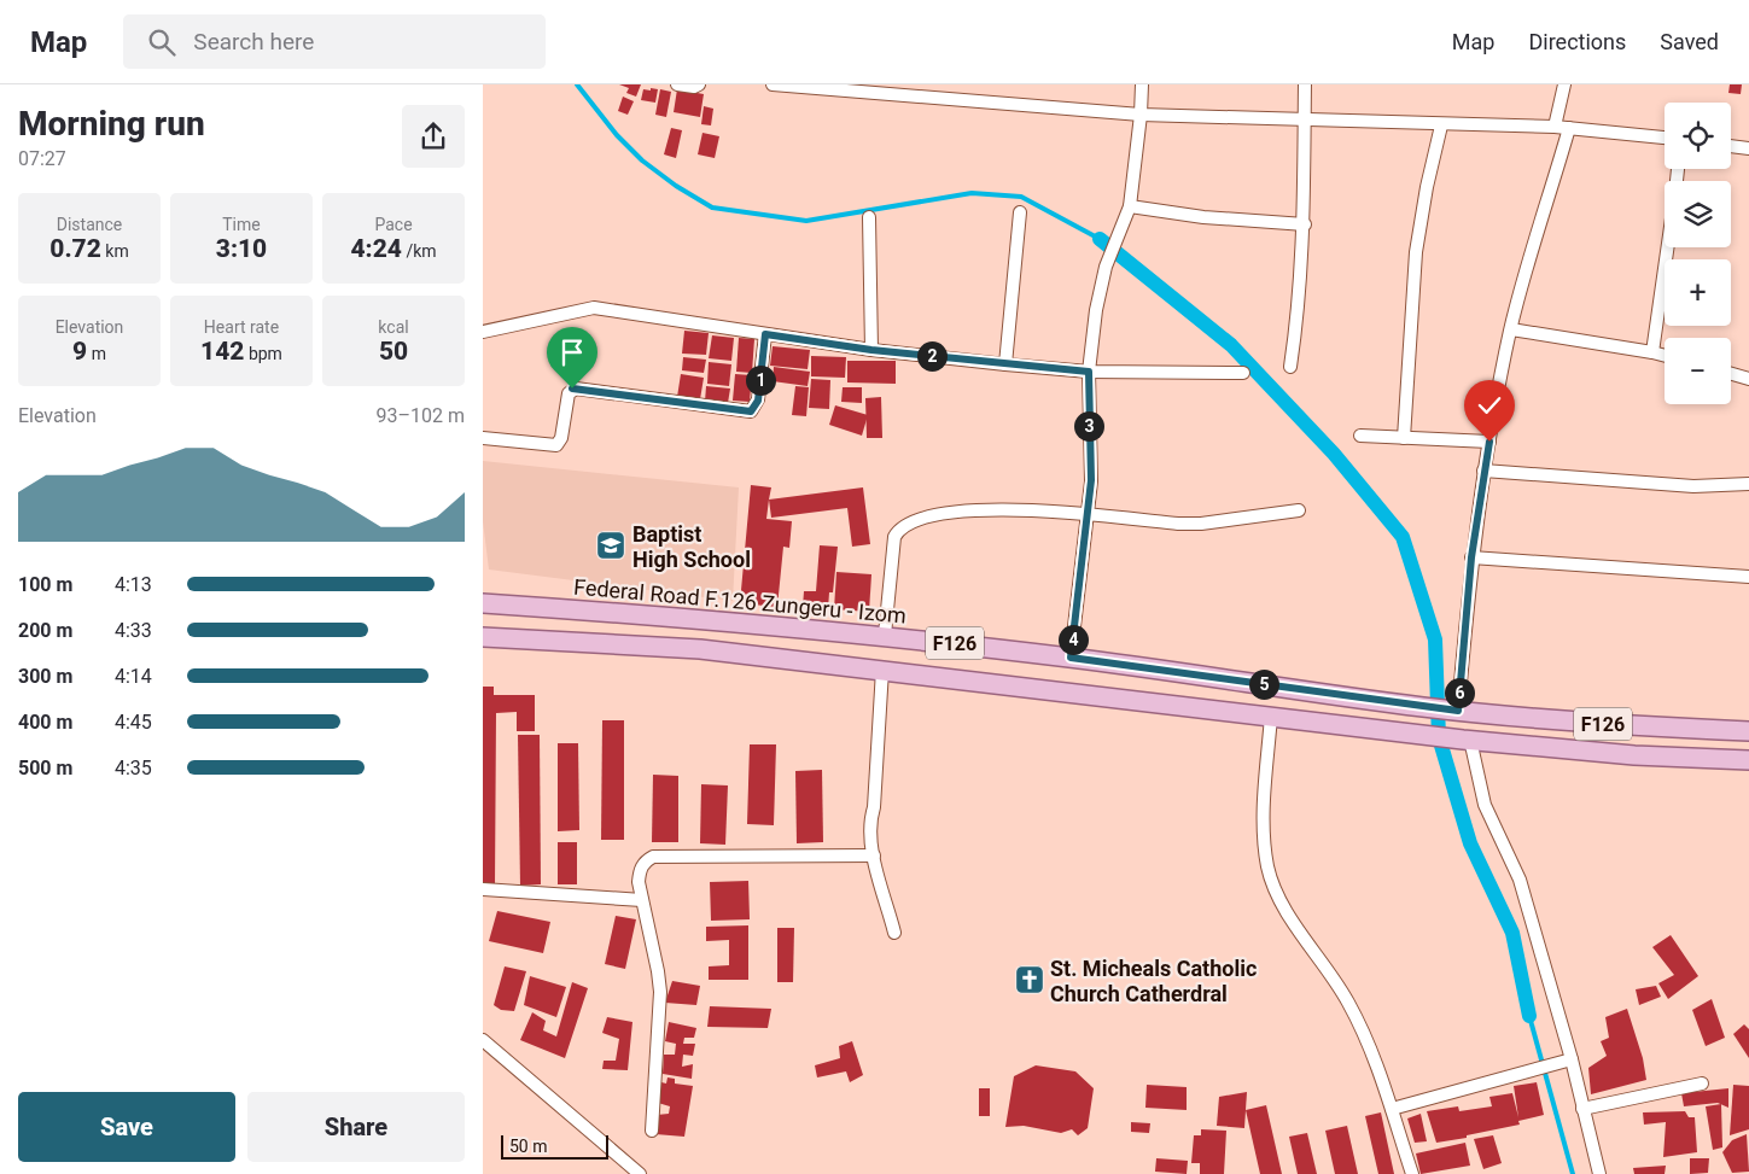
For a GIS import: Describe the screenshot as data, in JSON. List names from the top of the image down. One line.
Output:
{"streets":{"main road":["Federal Road F.126 Zungeru - Izom","F126"]},"places":{"school or university":["Baptist High School"],"church":["St. Micheals Catholic Church Catherdral"]},"scale_bar":"50 m","page":{"header":"Map","search":"Search here","nav":["Map","Directions","Saved"],"heading":["Morning run","07:27"],"map_buttons":["+","−"],"stats":[["Distance","0.72 km"],["Time","3:10"],["Pace","4:24 /km"],["Elevation","9 m"],["Heart rate","142 bpm"],["kcal","50"]],"pins":["2","1","3","4","5","6"],"chart":["Elevation","93–102 m"],"list":[{"name":"100 m","note":"4:13"},{"name":"200 m","note":"4:33"},{"name":"300 m","note":"4:14"},{"name":"400 m","note":"4:45"},{"name":"500 m","note":"4:35"}],"buttons":["Save","Share"],"scale":"50 m"}}
